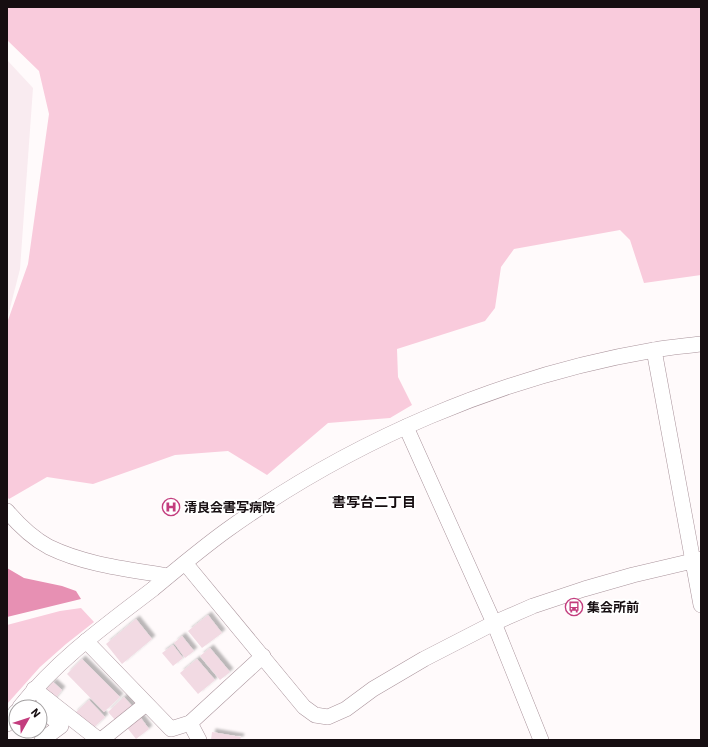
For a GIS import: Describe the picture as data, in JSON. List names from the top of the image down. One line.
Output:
{"districts":["書写台二丁目"],"places":{"hospital":["清良会書写病院"],"bus stop":["集会所前"]},"north":"top right"}
